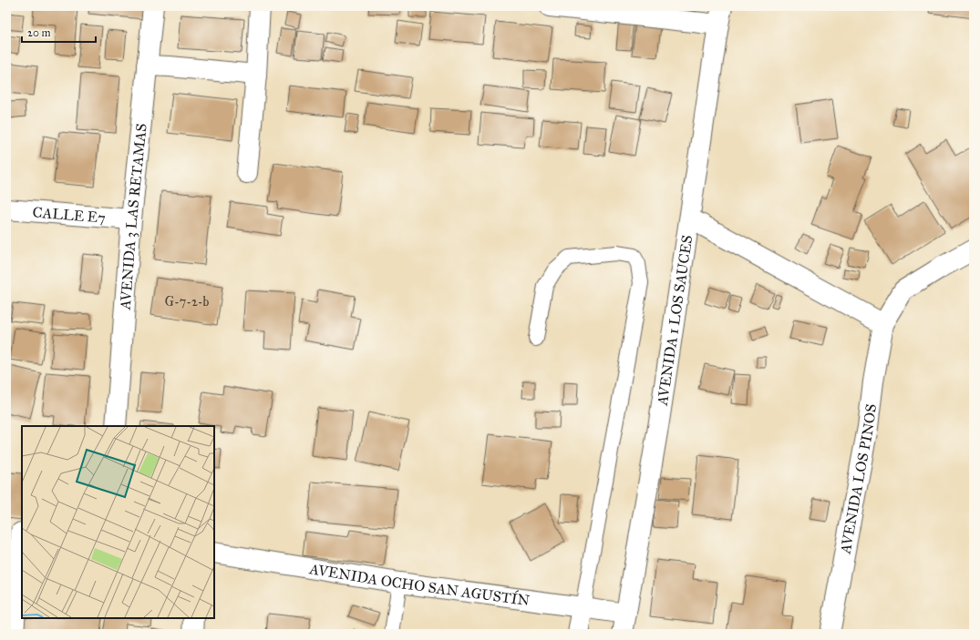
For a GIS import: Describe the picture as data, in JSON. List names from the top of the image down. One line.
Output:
{"streets":{"street":["CALLE E7","AVENIDA 3 LAS RETAMAS","AVENIDA 1 LOS SAUCES","AVENIDA LOS PINOS","AVENIDA OCHO SAN AGUSTÍN"]},"crossings":[["CALLE E7","AVENIDA 3 LAS RETAMAS"],["AVENIDA 1 LOS SAUCES","AVENIDA OCHO SAN AGUSTÍN"]],"house_numbers":["G-7-2-b"],"scale_bar":"20 m"}
